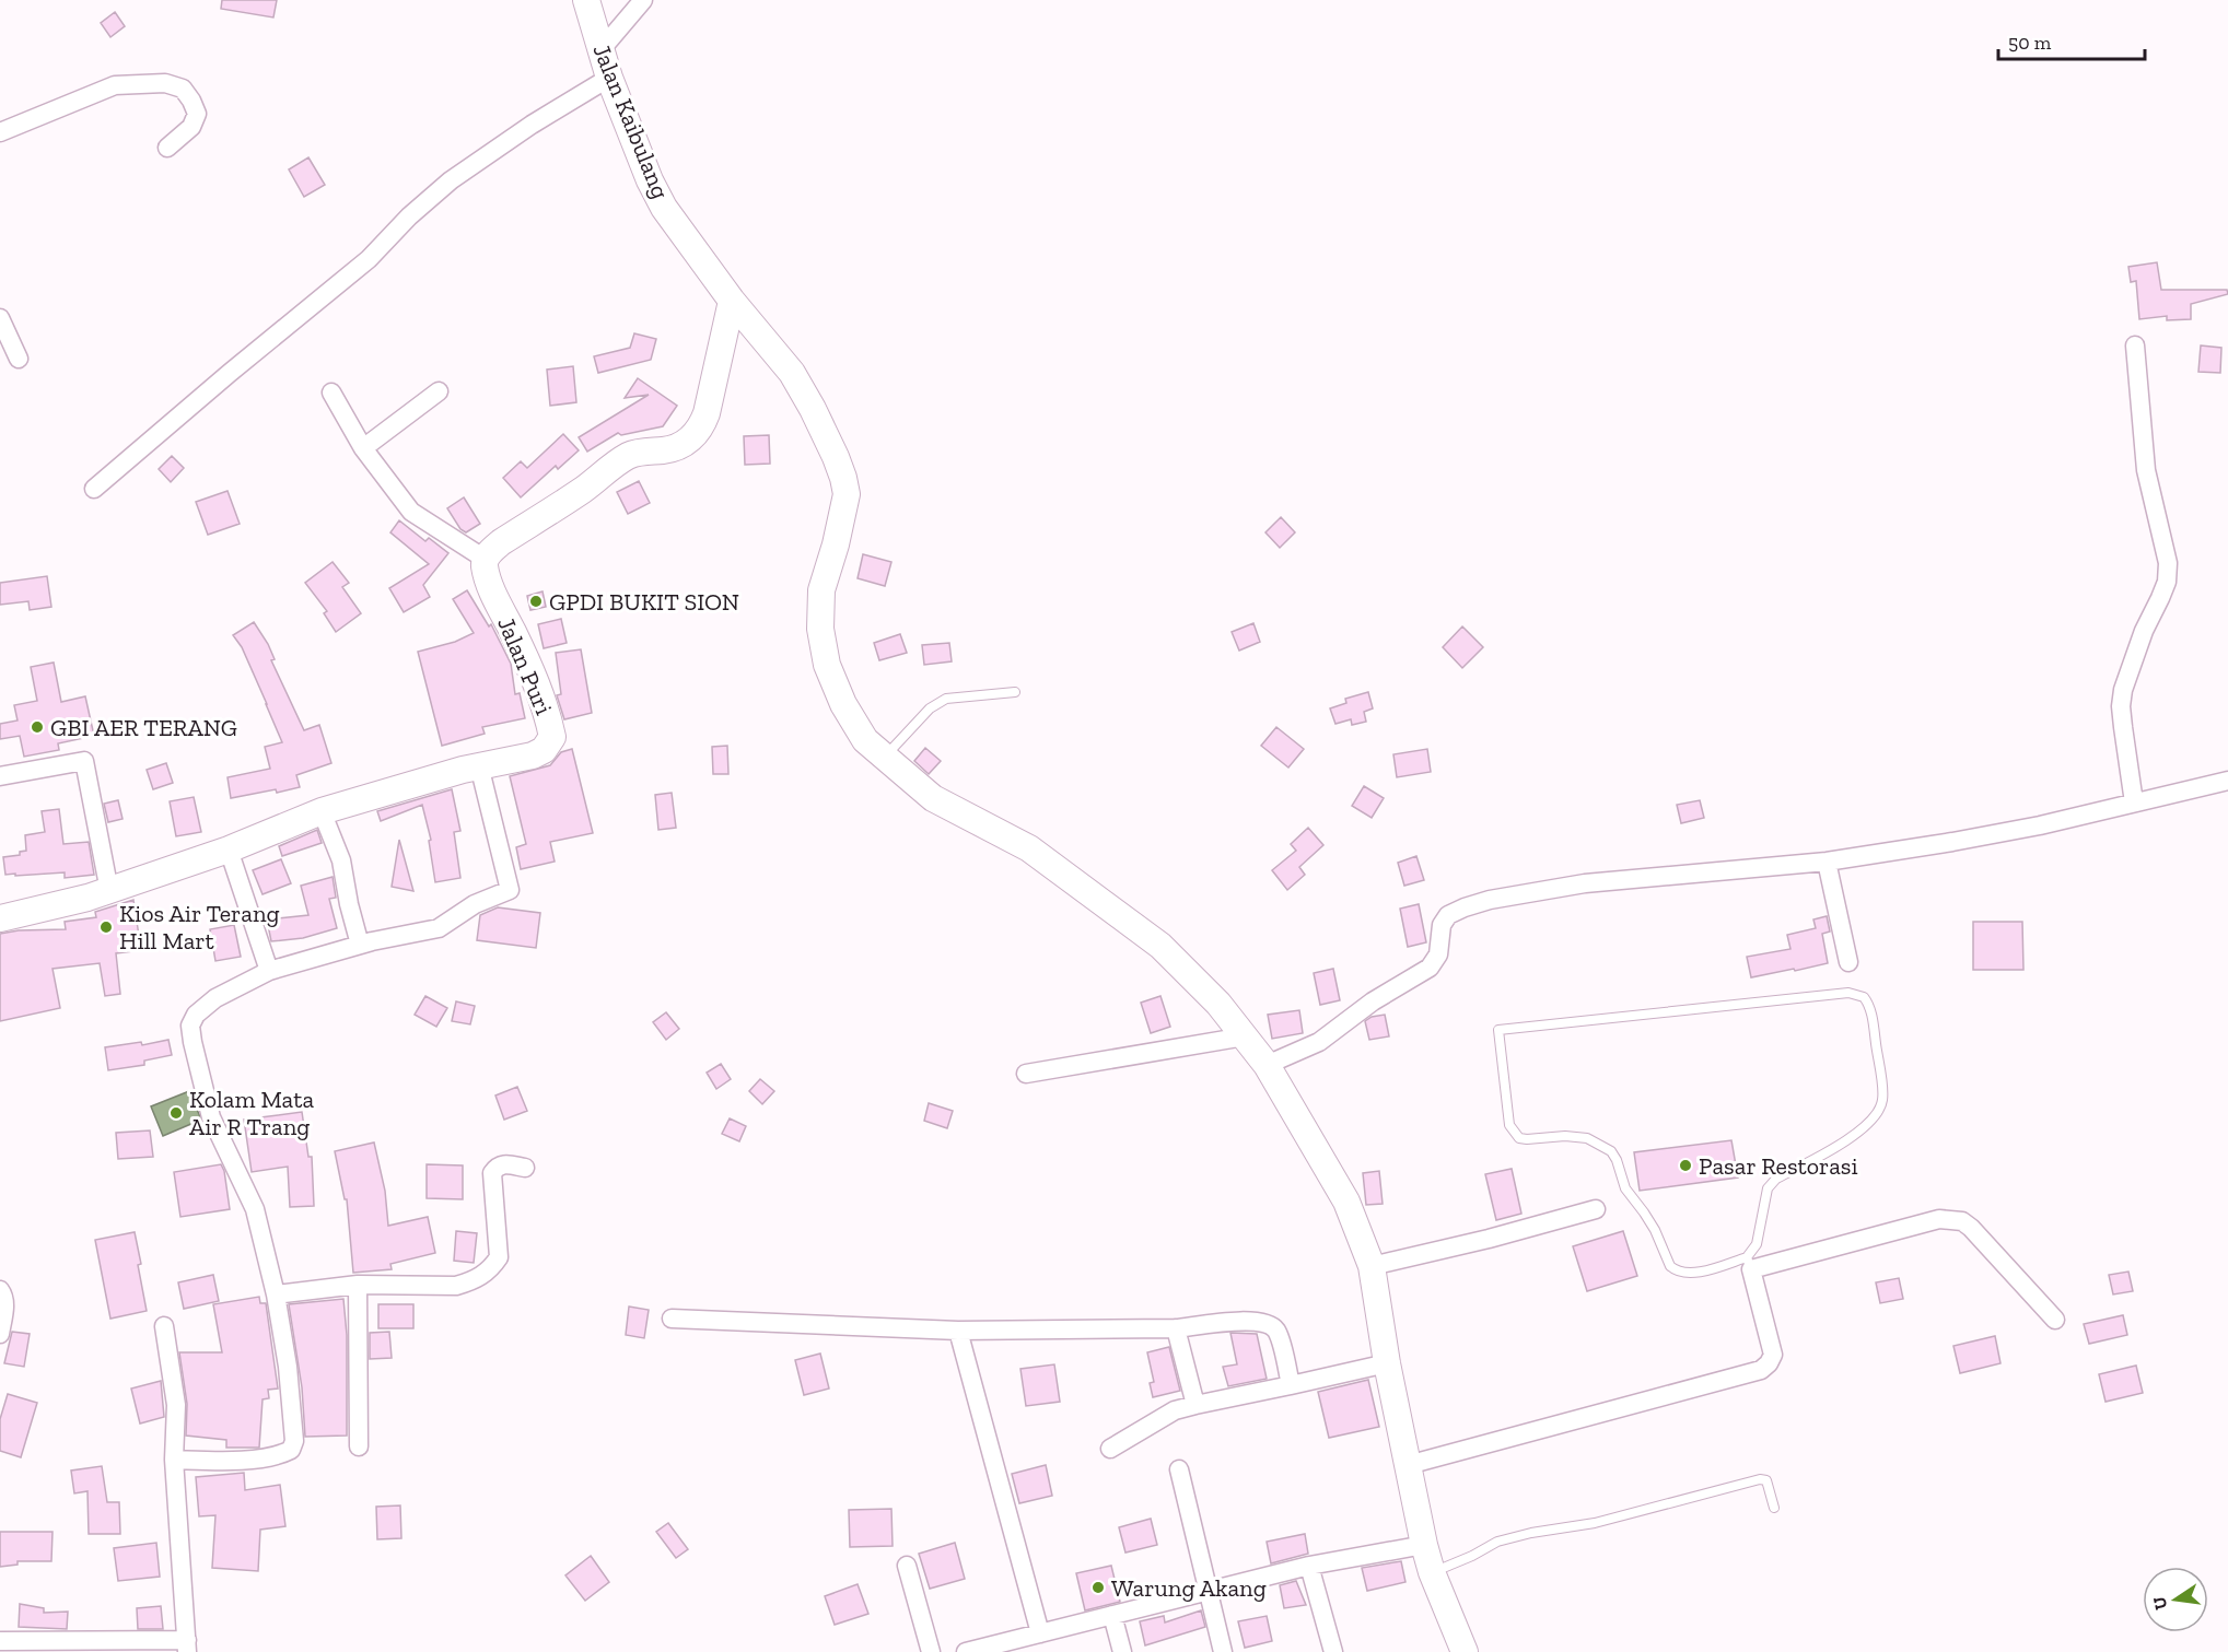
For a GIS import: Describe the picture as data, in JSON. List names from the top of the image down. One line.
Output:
{"streets":{"street":["Jalan Kaibulang","Jalan Puri"]},"places":["GPDI BUKIT SION","GBI AER TERANG","Kios Air Terang Hill Mart","Kolam Mata Air R Trang","Pasar Restorasi","Warung Akang"],"scale_bar":"50 m","north":"left"}
